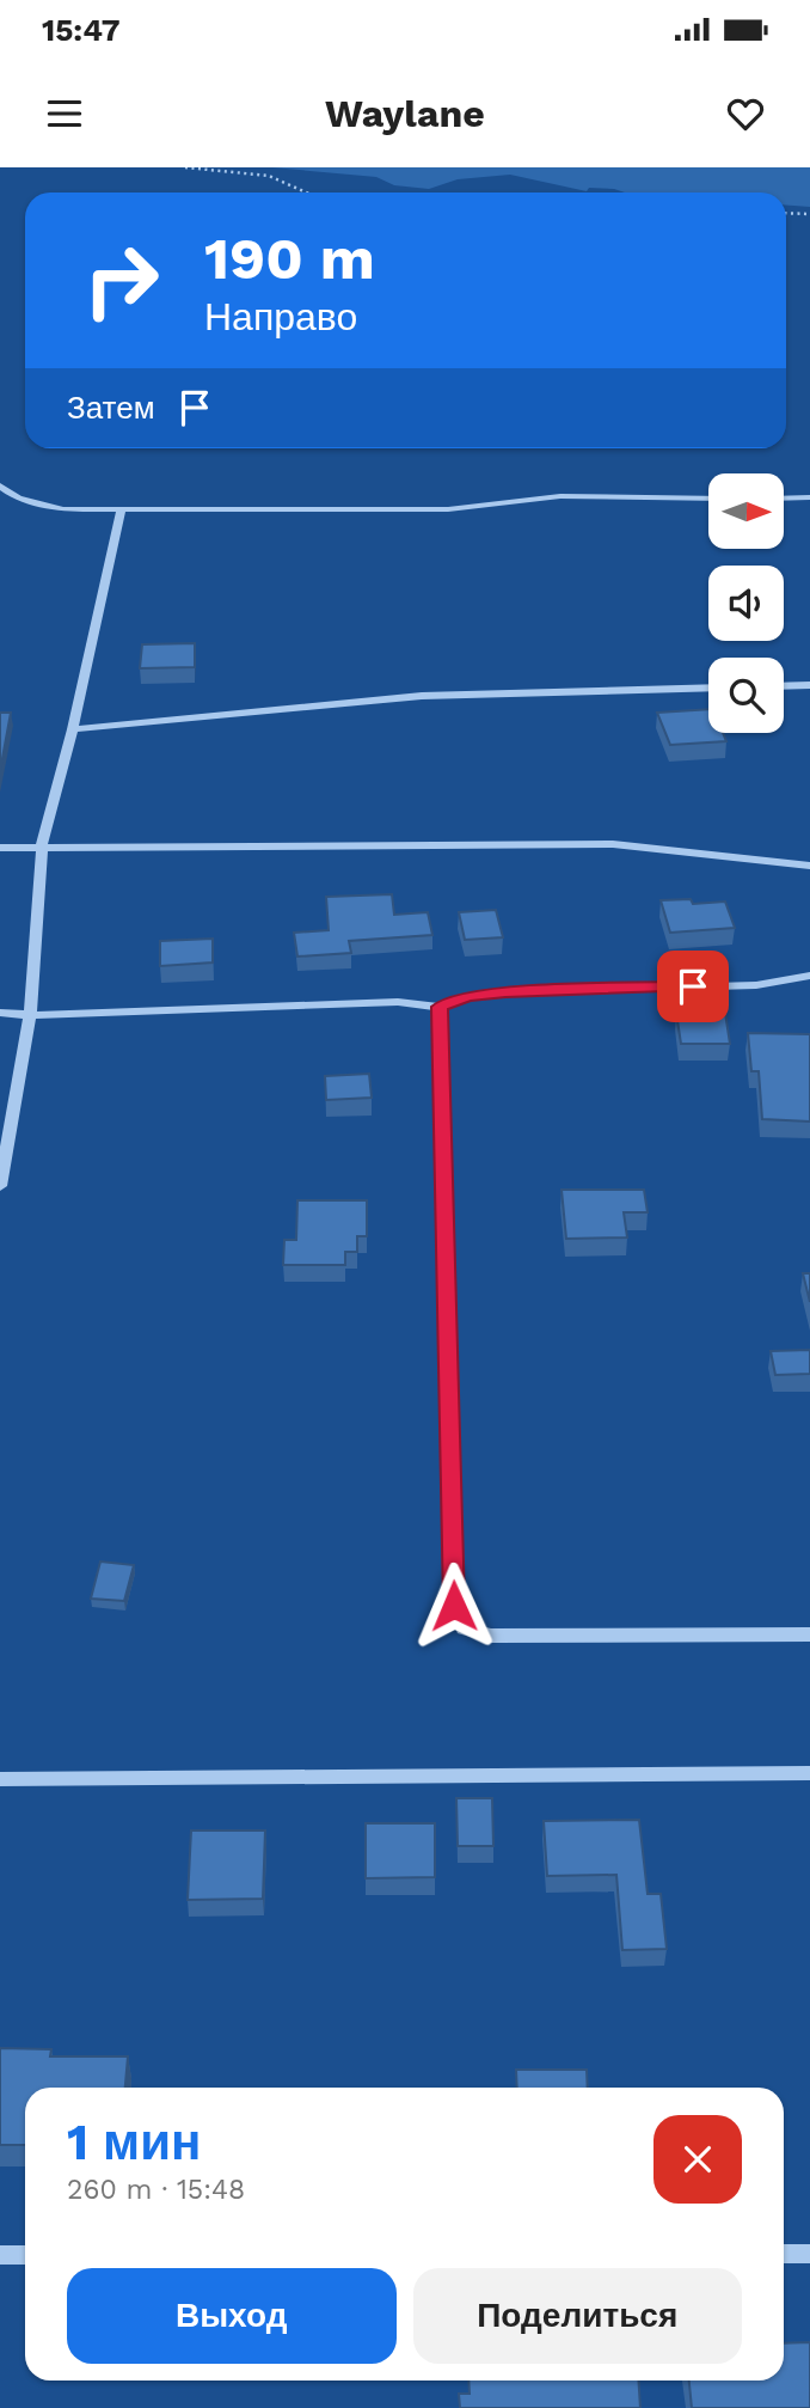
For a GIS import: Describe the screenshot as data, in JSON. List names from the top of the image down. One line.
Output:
{"north":"right","page":{"status":"15:47","header":"Waylane","turn":["190 m","Направо"],"then":"Затем","heading":["1 мин","260 m · 15:48"],"buttons":["Выход","Поделиться"]}}
